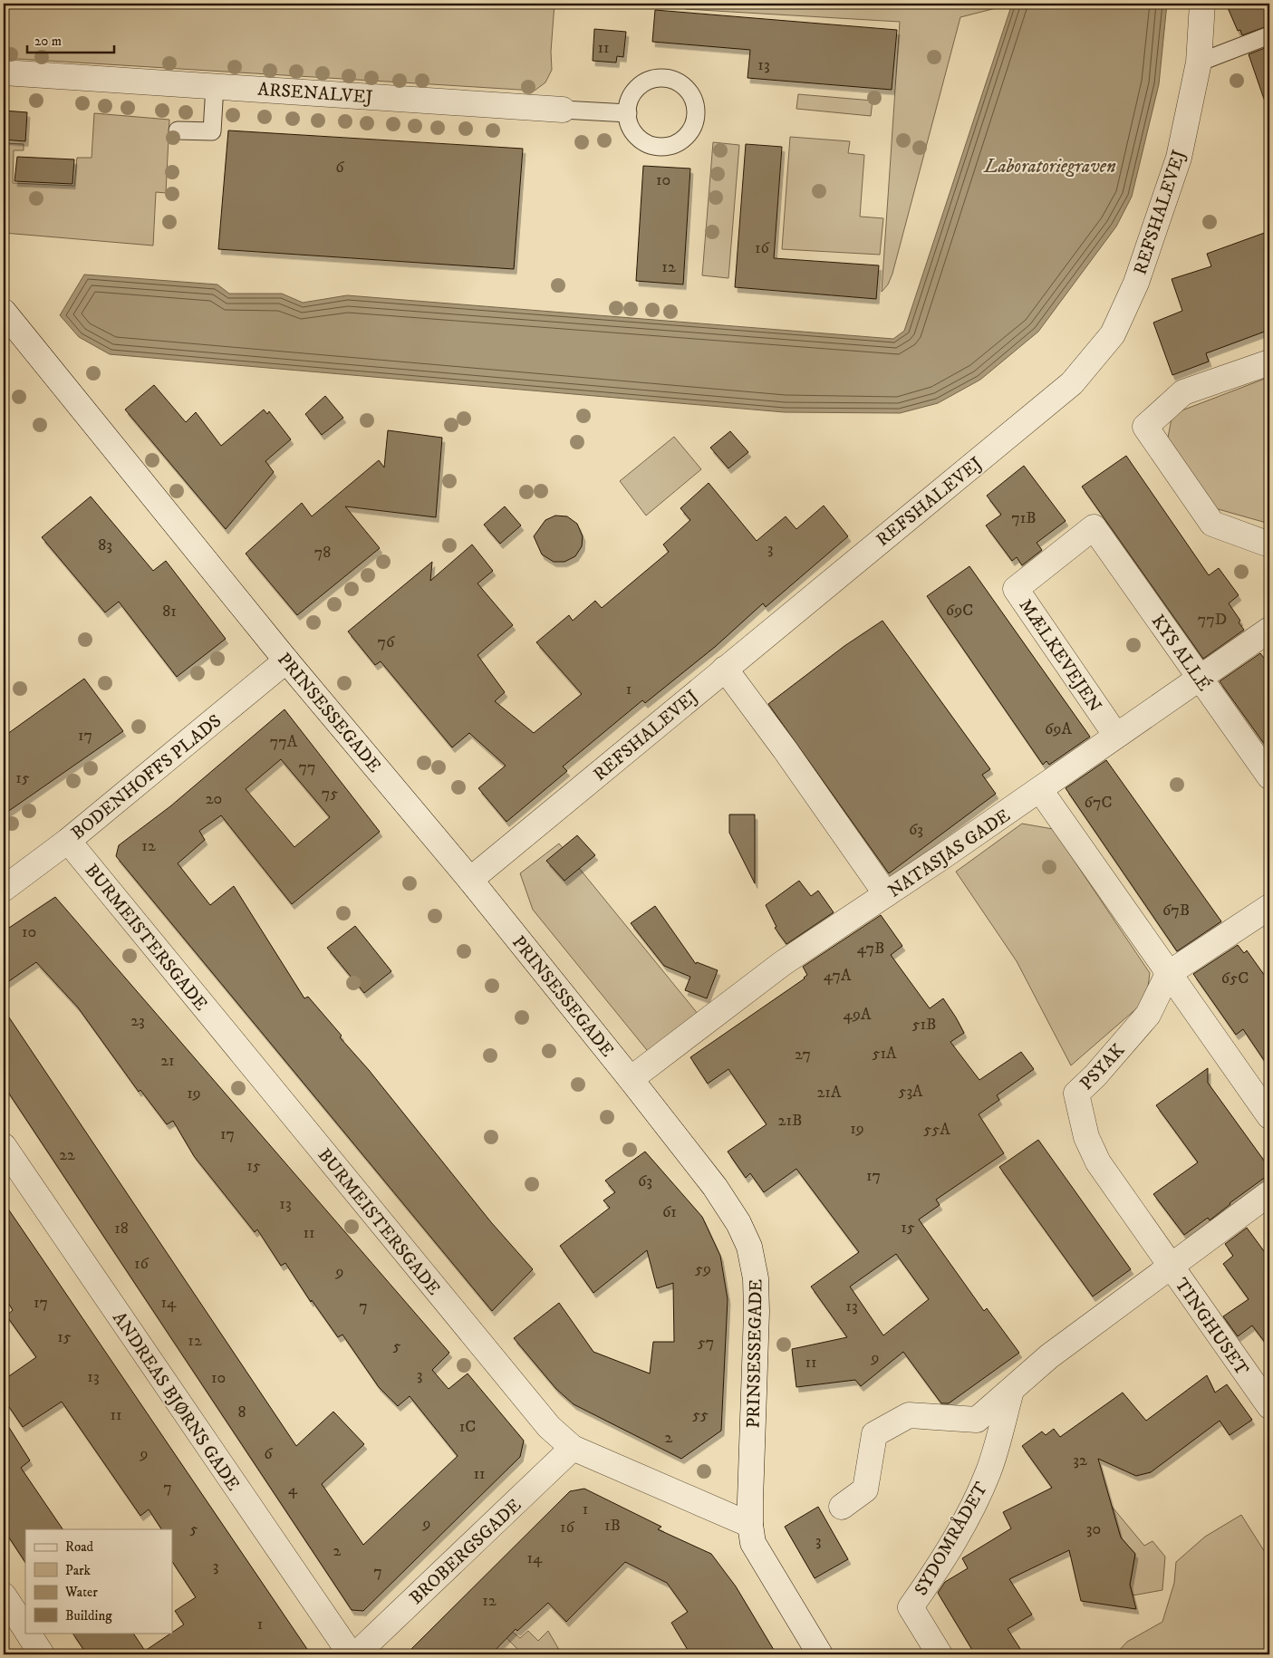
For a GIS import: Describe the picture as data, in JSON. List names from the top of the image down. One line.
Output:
{"streets":{"street":["ARSENALVEJ","REFSHALEVEJ","KYS ALLÉ","MÆLKEVEJEN","PRINSESSEGADE","BODENHOFFS PLADS","NATASJAS GADE","BURMEISTERSGADE","PSYAK","TINGHUSET","ANDREAS BJØRNS GADE","SYDOMRÅDET","BROBERGSGADE"]},"crossings":[["REFSHALEVEJ","PRINSESSEGADE"],["KYS ALLÉ","MÆLKEVEJEN"],["KYS ALLÉ","NATASJAS GADE"],["MÆLKEVEJEN","NATASJAS GADE"],["PRINSESSEGADE","BODENHOFFS PLADS"],["PRINSESSEGADE","NATASJAS GADE"],["PRINSESSEGADE","BURMEISTERSGADE"],["BODENHOFFS PLADS","BURMEISTERSGADE"],["BURMEISTERSGADE","BROBERGSGADE"],["PSYAK","TINGHUSET"]],"water":["Laboratoriegraven"],"house_numbers":["11","13","6","10","16","12","71B","83","3","78","69C","81","77D","76","1","69A","17","77A","77","15","75","20","67C","63","12","67B","10","47B","47A","65C","49A","23","51B","51A","27","21","53A","21A","19","21B","19","55A","17","22","15","17","63","13","61","15","18","11","16","59","9","17","14","7","13","15","12","57","5","9","11","3","13","10","8","11","55","1C","2","9","6","32","11","7","4","1","9","1B","16","5","30","3","2","14","3","7","12","1"],"legend":["Road","Park","Water","Building"],"scale_bar":"20 m"}
